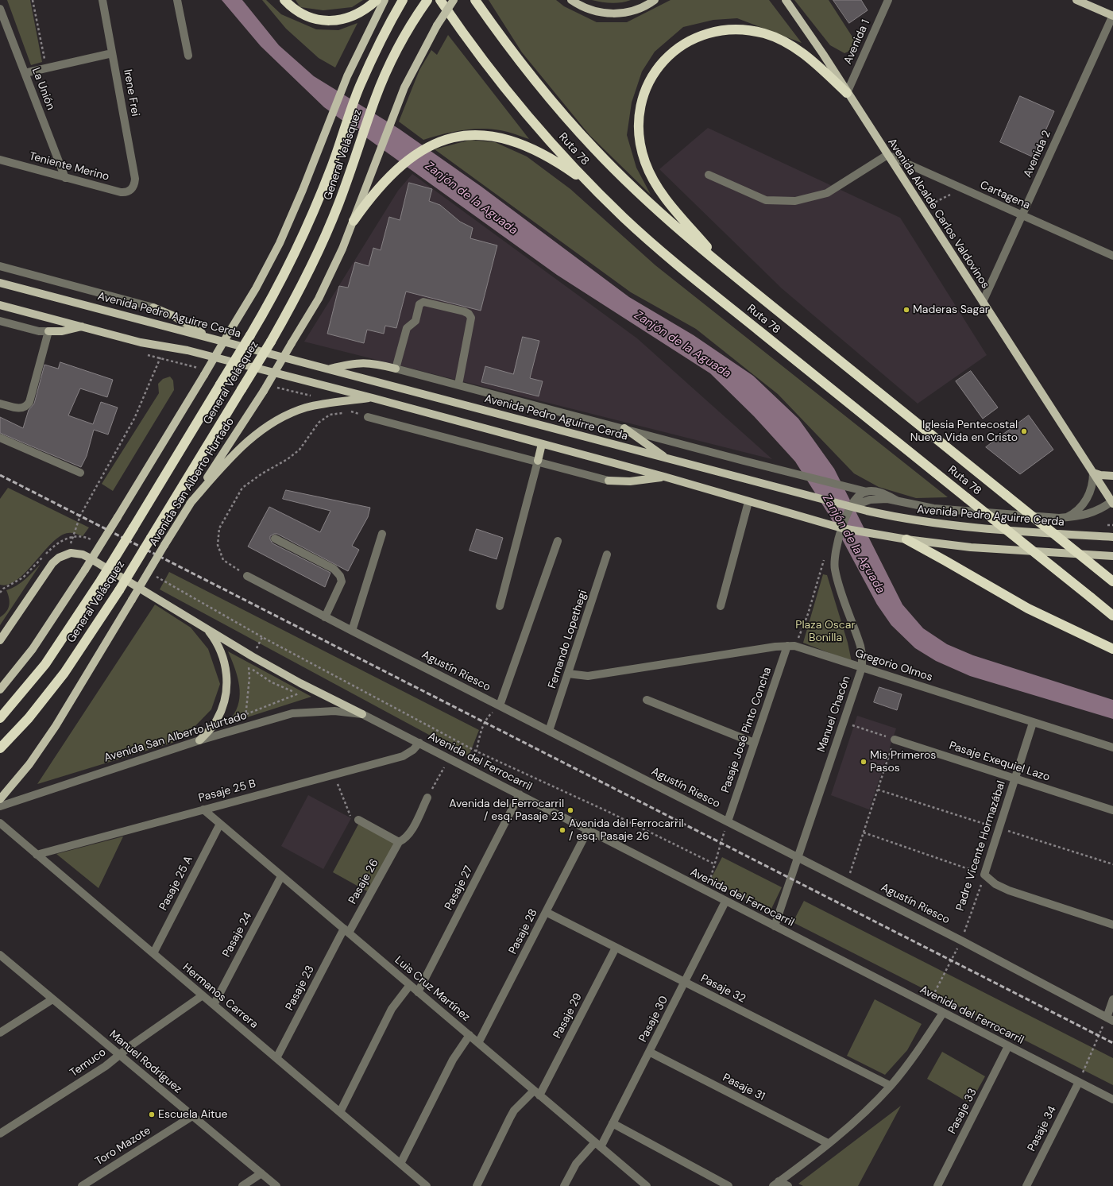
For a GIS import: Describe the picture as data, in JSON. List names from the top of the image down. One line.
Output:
{"streets":{"highway":["Ruta 78","General Velásquez"],"main road":["Avenida Alcalde Carlos Valdovinos","Avenida Pedro Aguirre Cerda","Avenida San Alberto Hurtado"],"street":["Avenida 1","La Unión","Irene Frei","Avenida 2","Teniente Merino","Cartagena","Fernando Lopethegi","Gregorio Olmos","Agustín Riesco","Manuel Chacón","Pasaje José Pinto Concha","Avenida del Ferrocarril","Pasaje Exequiel Lazo","Pasaje 25 B","Padre Vicente Hormazábal","Pasaje 26","Pasaje 25 A","Pasaje 27","Pasaje 28","Pasaje 24","Pasaje 23","Luis Cruz Martínez","Pasaje 32","Hermanos Carrera","Pasaje 29","Pasaje 30","Manuel Rodríguez","Temuco","Pasaje 31","Pasaje 33","Pasaje 34","Toro Mazote"]},"crossings":[["Avenida 1","Avenida Alcalde Carlos Valdovinos"],["La Unión","Teniente Merino"],["Irene Frei","Teniente Merino"],["Avenida 2","Cartagena"],["Avenida 2","Avenida Alcalde Carlos Valdovinos"],["Cartagena","Avenida Alcalde Carlos Valdovinos"],["Avenida Pedro Aguirre Cerda","Manuel Chacón"],["Avenida San Alberto Hurtado","Avenida del Ferrocarril"],["Fernando Lopethegi","Gregorio Olmos"],["Fernando Lopethegi","Agustín Riesco"],["Gregorio Olmos","Manuel Chacón"],["Gregorio Olmos","Pasaje José Pinto Concha"],["Gregorio Olmos","Padre Vicente Hormazábal"],["Agustín Riesco","Manuel Chacón"],["Agustín Riesco","Pasaje José Pinto Concha"],["Agustín Riesco","Padre Vicente Hormazábal"],["Manuel Chacón","Avenida del Ferrocarril"],["Avenida del Ferrocarril","Pasaje 25 B"],["Avenida del Ferrocarril","Padre Vicente Hormazábal"],["Avenida del Ferrocarril","Pasaje 27"],["Avenida del Ferrocarril","Pasaje 28"],["Avenida del Ferrocarril","Pasaje 30"],["Avenida del Ferrocarril","Pasaje 33"],["Avenida del Ferrocarril","Pasaje 34"],["Pasaje Exequiel Lazo","Padre Vicente Hormazábal"],["Pasaje 25 B","Luis Cruz Martínez"],["Pasaje 25 B","Hermanos Carrera"],["Pasaje 26","Pasaje 23"],["Pasaje 26","Luis Cruz Martínez"],["Pasaje 25 A","Luis Cruz Martínez"],["Pasaje 25 A","Hermanos Carrera"],["Pasaje 27","Luis Cruz Martínez"],["Pasaje 28","Luis Cruz Martínez"],["Pasaje 28","Pasaje 32"],["Pasaje 24","Luis Cruz Martínez"],["Pasaje 24","Hermanos Carrera"],["Pasaje 23","Luis Cruz Martínez"],["Pasaje 23","Hermanos Carrera"],["Luis Cruz Martínez","Pasaje 29"],["Luis Cruz Martínez","Pasaje 30"],["Pasaje 32","Pasaje 29"],["Pasaje 32","Pasaje 30"],["Hermanos Carrera","Temuco"],["Pasaje 30","Pasaje 31"],["Manuel Rodríguez","Temuco"],["Manuel Rodríguez","Toro Mazote"]],"water":["Zanjón de la Aguada"],"parks":["Plaza Oscar Bonilla"],"places":["Maderas Sagar","Iglesia Pentecostal Nueva Vida en Cristo","Mis Primeros Pasos","Avenida del Ferrocarril / esq. Pasaje 23","Avenida del Ferrocarril / esq. Pasaje 26","Escuela Aitue"]}
